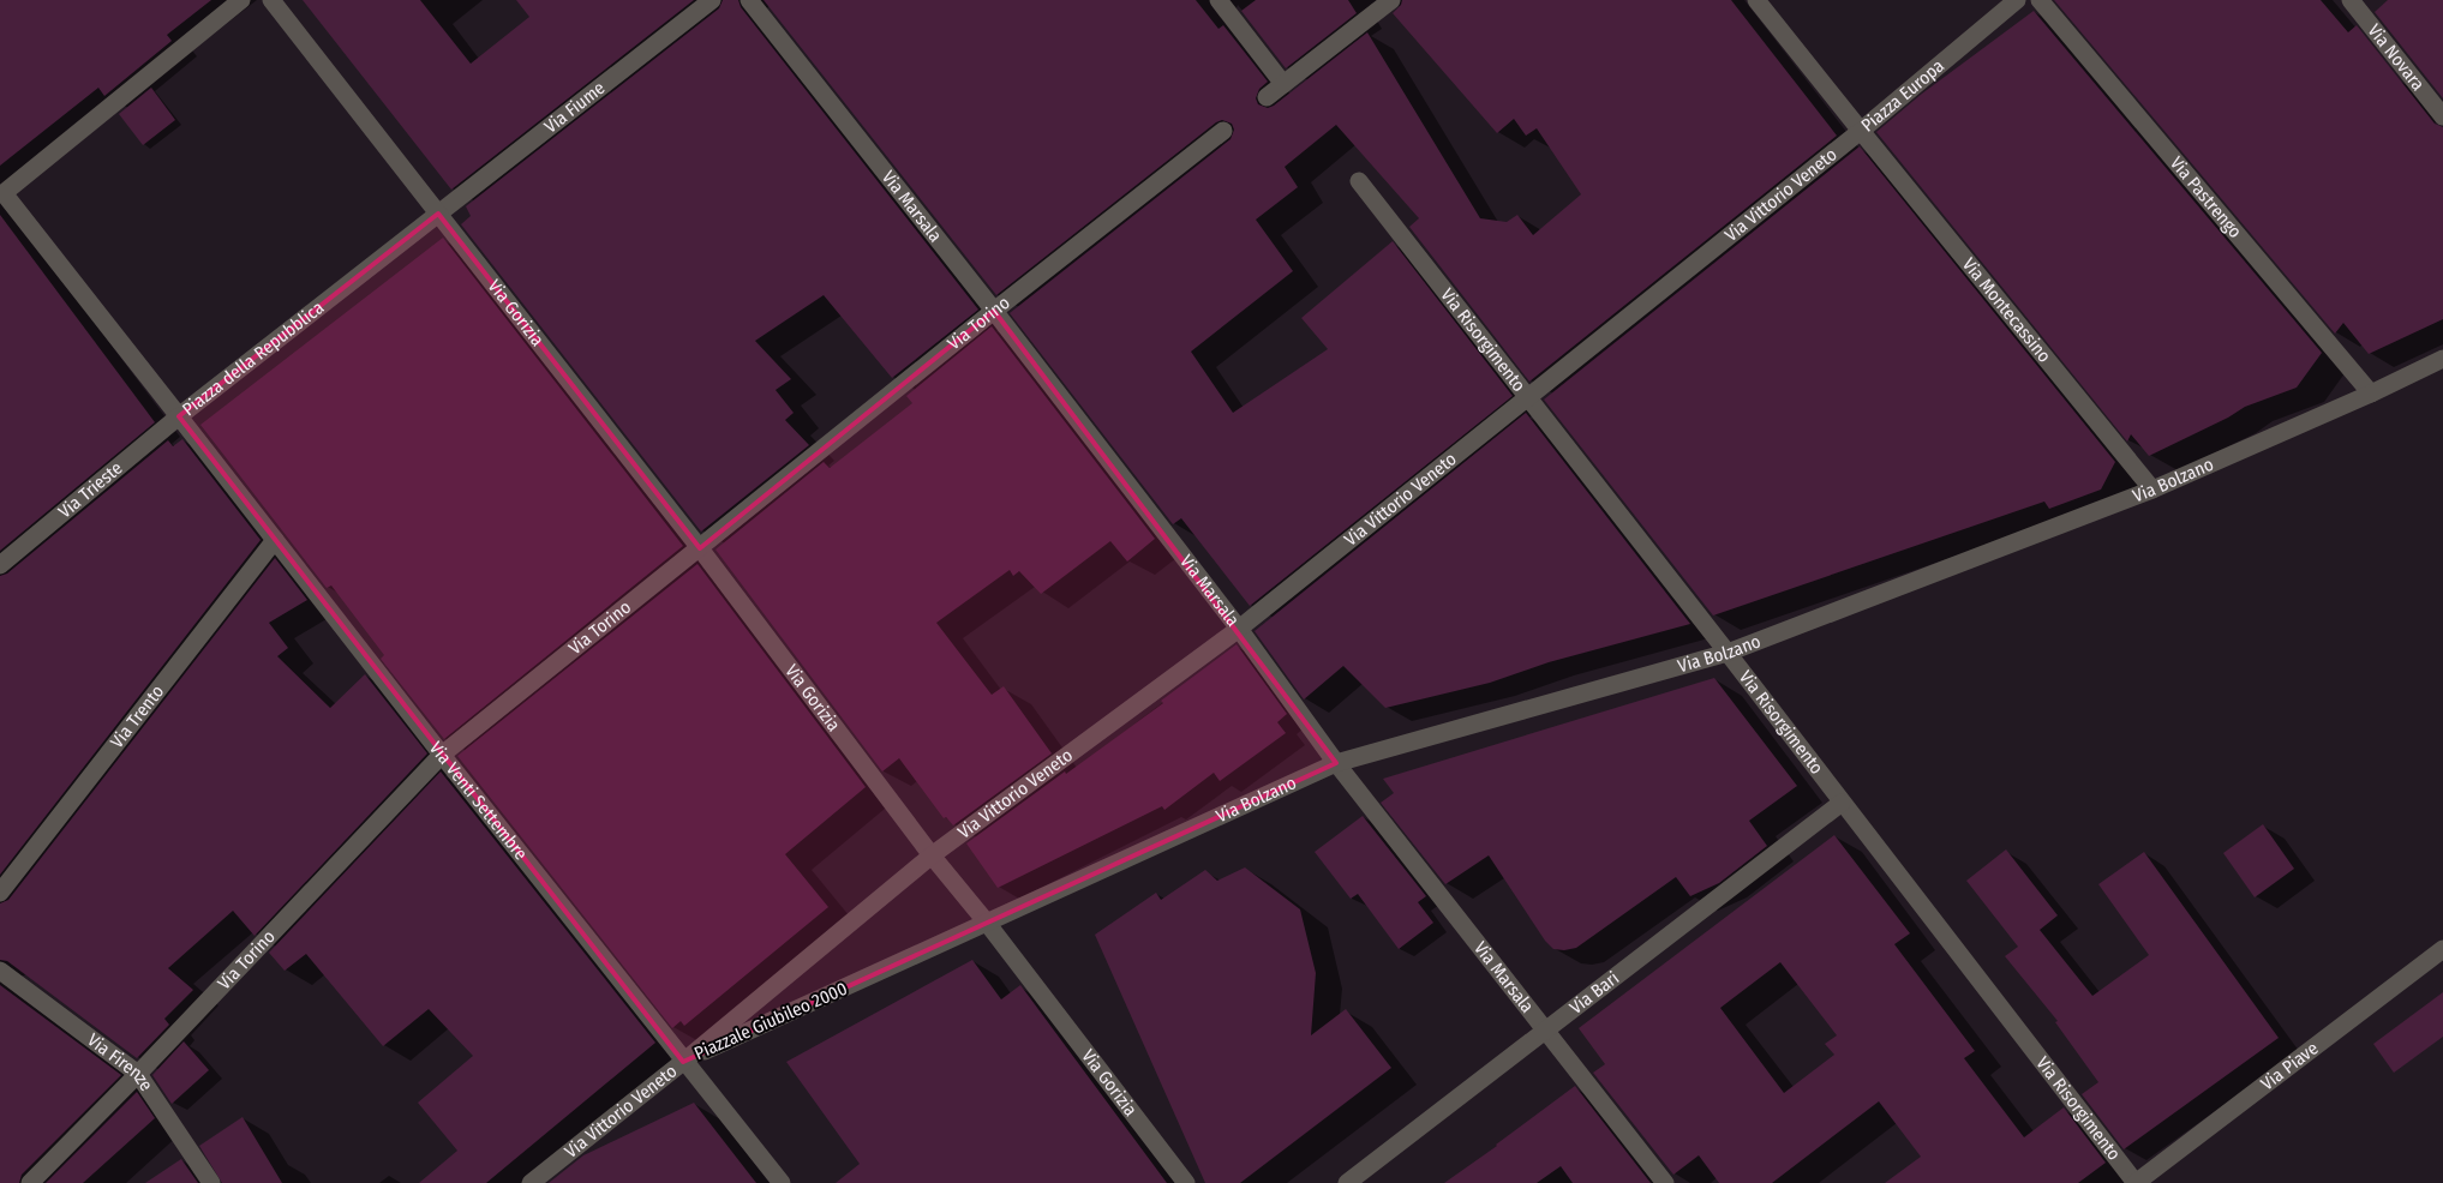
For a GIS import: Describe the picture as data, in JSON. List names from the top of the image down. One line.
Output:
{"streets":{"street":["Via Novara","Piazza Europa","Via Fiume","Via Vittorio Veneto","Via Pastrengo","Via Marsala","Via Montecassino","Via Gorizia","Via Torino","Via Risorgimento","Piazza della Repubblica","Via Bolzano","Via Trieste","Via Trento","Via Venti Settembre","Via Bari","Piazzale Giubileo 2000","Via Firenze","Via Piave"]},"crossings":[["Piazza Europa","Via Vittorio Veneto"],["Piazza Europa","Via Montecassino"],["Via Fiume","Via Gorizia"],["Via Fiume","Piazza della Repubblica"],["Via Vittorio Veneto","Via Marsala"],["Via Vittorio Veneto","Via Montecassino"],["Via Vittorio Veneto","Via Gorizia"],["Via Vittorio Veneto","Via Risorgimento"],["Via Vittorio Veneto","Via Venti Settembre"],["Via Vittorio Veneto","Piazzale Giubileo 2000"],["Via Pastrengo","Via Bolzano"],["Via Marsala","Via Torino"],["Via Marsala","Via Bolzano"],["Via Marsala","Via Bari"],["Via Montecassino","Via Bolzano"],["Via Gorizia","Via Torino"],["Via Gorizia","Piazza della Repubblica"],["Via Gorizia","Via Bolzano"],["Via Gorizia","Piazzale Giubileo 2000"],["Via Torino","Via Venti Settembre"],["Via Torino","Via Firenze"],["Via Risorgimento","Via Bolzano"],["Via Risorgimento","Via Bari"],["Via Risorgimento","Via Piave"],["Piazza della Repubblica","Via Trieste"],["Piazza della Repubblica","Via Venti Settembre"],["Via Bolzano","Piazzale Giubileo 2000"],["Via Trieste","Via Venti Settembre"],["Via Trento","Via Venti Settembre"],["Via Venti Settembre","Piazzale Giubileo 2000"]]}
